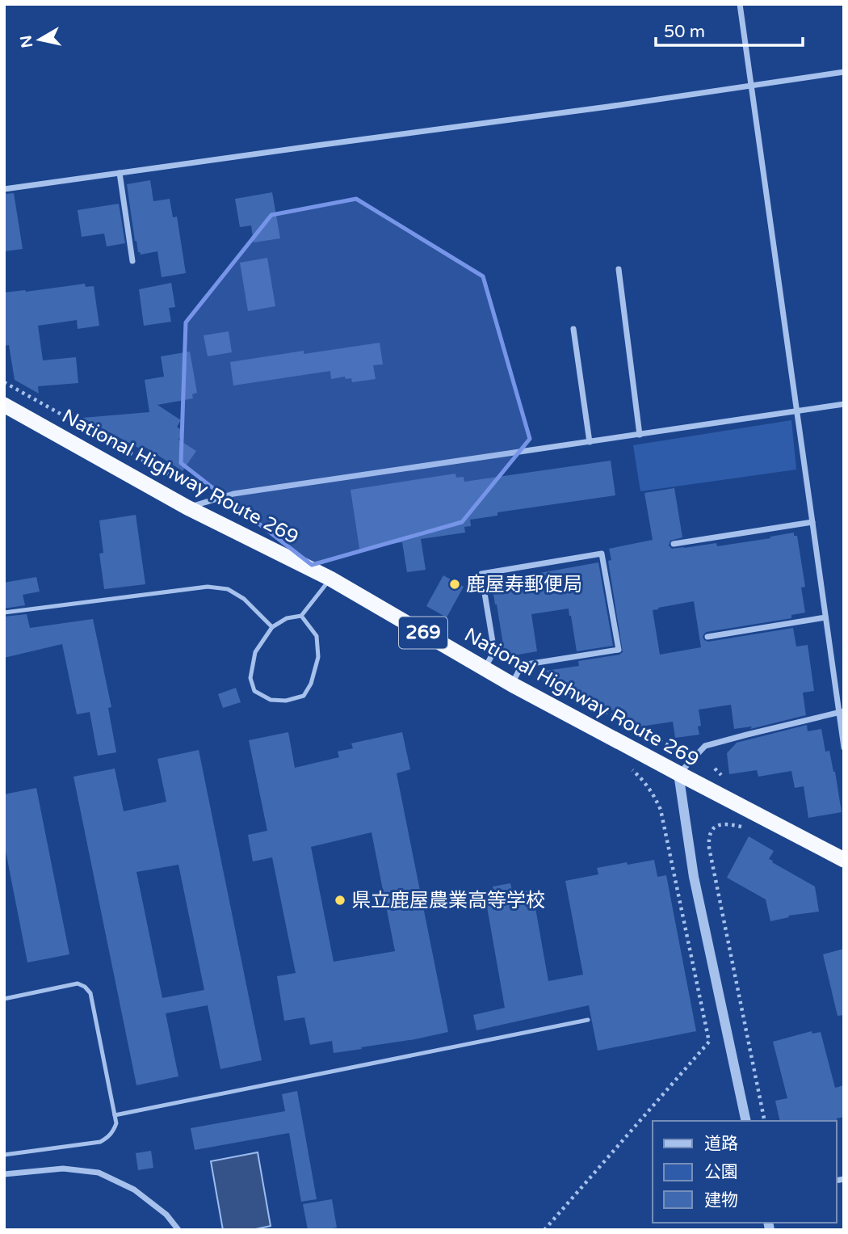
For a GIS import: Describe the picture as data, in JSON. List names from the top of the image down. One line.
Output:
{"streets":{"highway":["National Highway Route 269","269"]},"places":["鹿屋寿郵便局","県立鹿屋農業高等学校"],"legend":["道路","公園","建物"],"scale_bar":"50 m","north":"left"}
